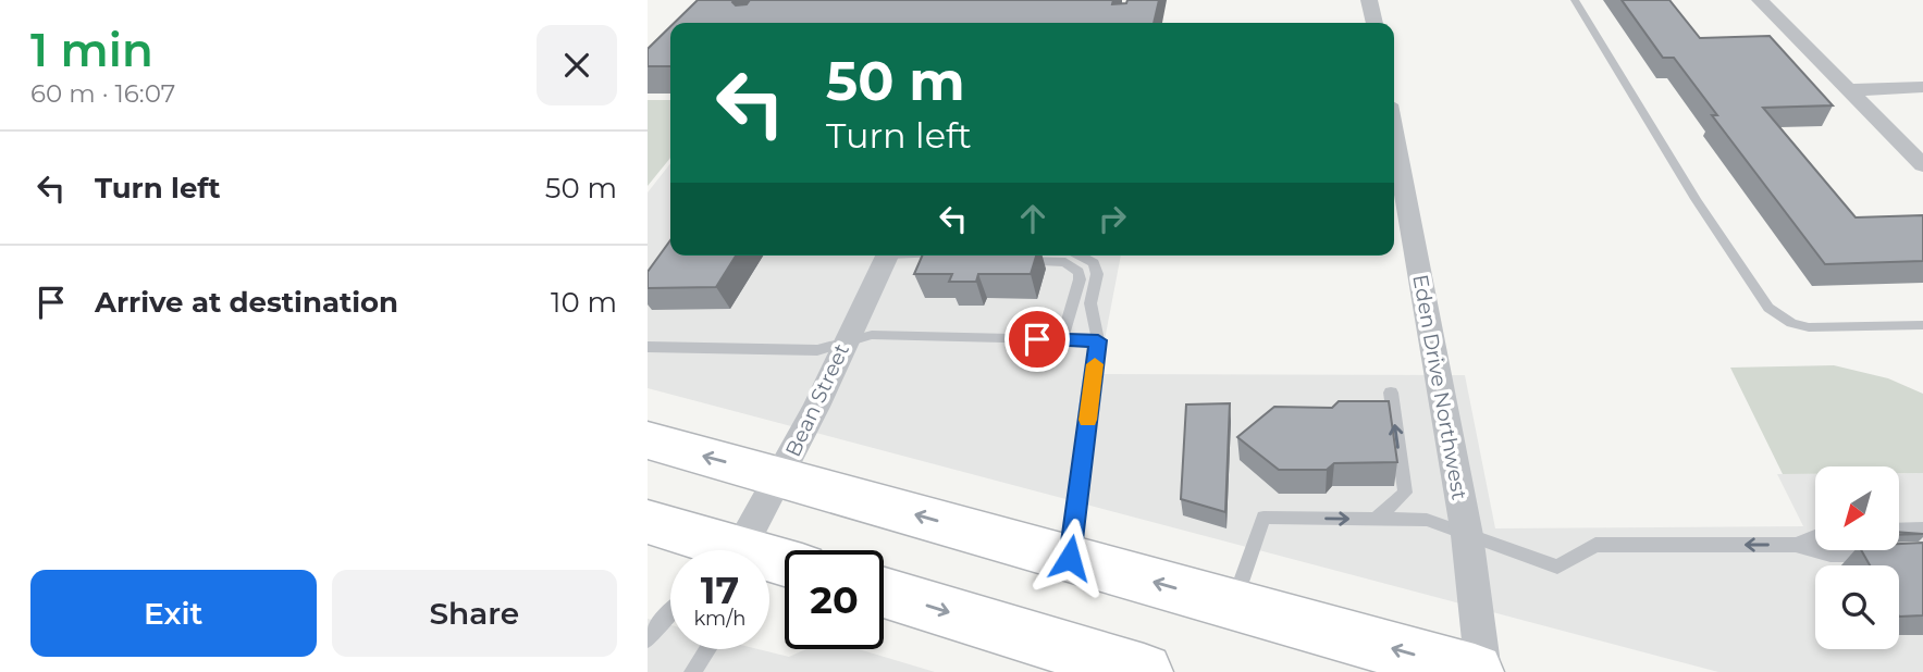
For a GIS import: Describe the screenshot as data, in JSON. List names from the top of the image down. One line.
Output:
{"streets":{"street":["Eden Drive Northwest","Bean Street"]},"north":"bottom left","page":{"heading":["1 min","60 m · 16:07"],"turn":["50 m","Turn left"],"list":[{"name":"Turn left","value":"50 m"},{"name":"Arrive at destination","value":"10 m"}],"speed":"17 km/h","limit":"20","buttons":["Exit","Share"]}}
